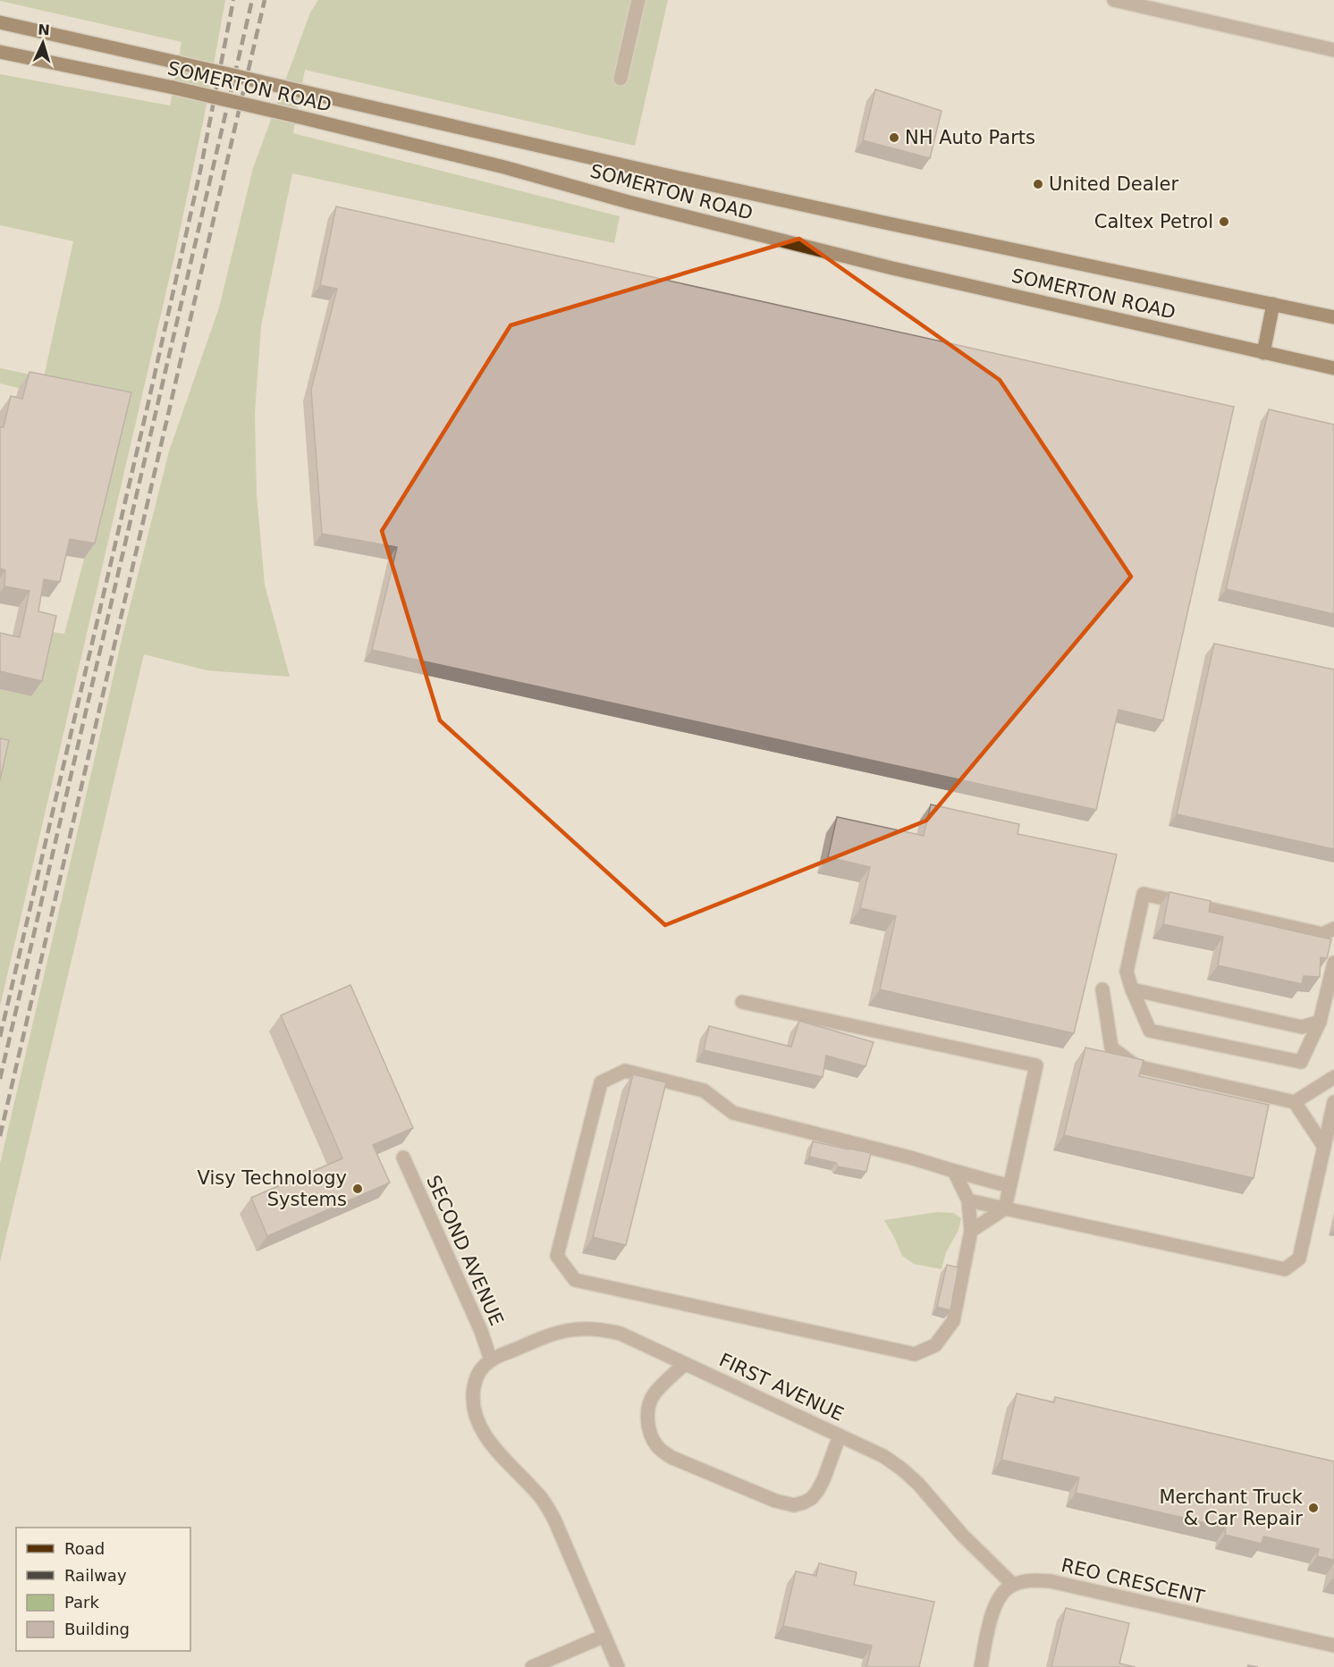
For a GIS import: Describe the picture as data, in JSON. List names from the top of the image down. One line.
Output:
{"streets":{"main road":["SOMERTON ROAD"],"street":["SECOND AVENUE","FIRST AVENUE","REO CRESCENT"]},"crossings":[["SECOND AVENUE","FIRST AVENUE"],["FIRST AVENUE","REO CRESCENT"]],"places":["NH Auto Parts","United Dealer","Caltex Petrol","Visy Technology Systems","Merchant Truck & Car Repair"],"legend":["Road","Railway","Park","Building"],"north":"top"}
